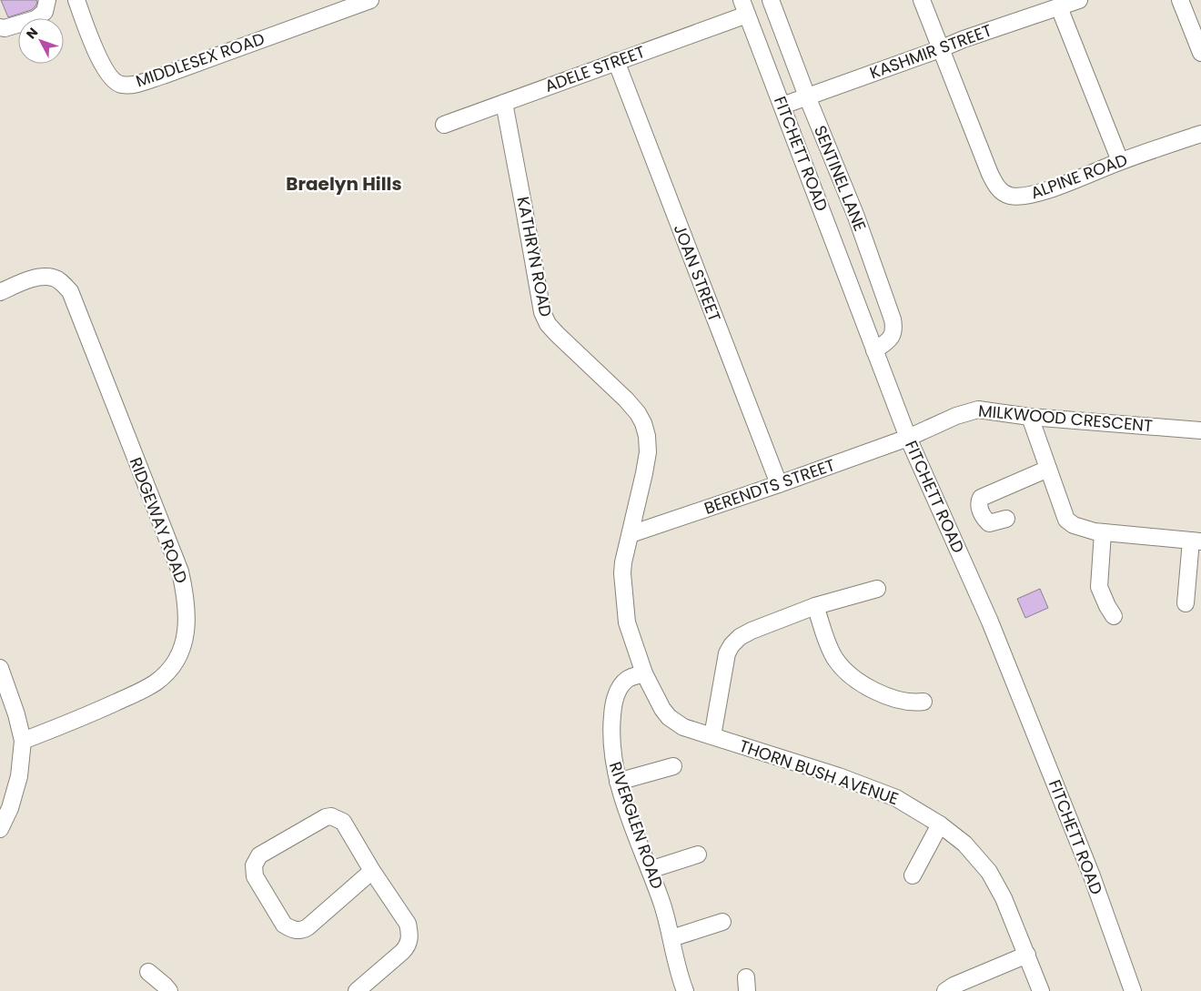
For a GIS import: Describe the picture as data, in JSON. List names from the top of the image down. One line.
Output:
{"streets":{"street":["KASHMIR STREET","MIDDLESEX ROAD","ADELE STREET","FITCHETT ROAD","ALPINE ROAD","SENTINEL LANE","KATHRYN ROAD","JOAN STREET","MILKWOOD CRESCENT","BERENDTS STREET","RIDGEWAY ROAD","THORN BUSH AVENUE","RIVERGLEN ROAD"]},"crossings":[["KASHMIR STREET","FITCHETT ROAD"],["KASHMIR STREET","ALPINE ROAD"],["KASHMIR STREET","SENTINEL LANE"],["ADELE STREET","FITCHETT ROAD"],["ADELE STREET","KATHRYN ROAD"],["ADELE STREET","JOAN STREET"],["FITCHETT ROAD","SENTINEL LANE"],["FITCHETT ROAD","MILKWOOD CRESCENT"],["FITCHETT ROAD","BERENDTS STREET"],["KATHRYN ROAD","BERENDTS STREET"],["KATHRYN ROAD","THORN BUSH AVENUE"],["KATHRYN ROAD","RIVERGLEN ROAD"],["JOAN STREET","BERENDTS STREET"],["MILKWOOD CRESCENT","BERENDTS STREET"],["THORN BUSH AVENUE","RIVERGLEN ROAD"]],"districts":["Braelyn Hills"],"north":"top left"}
